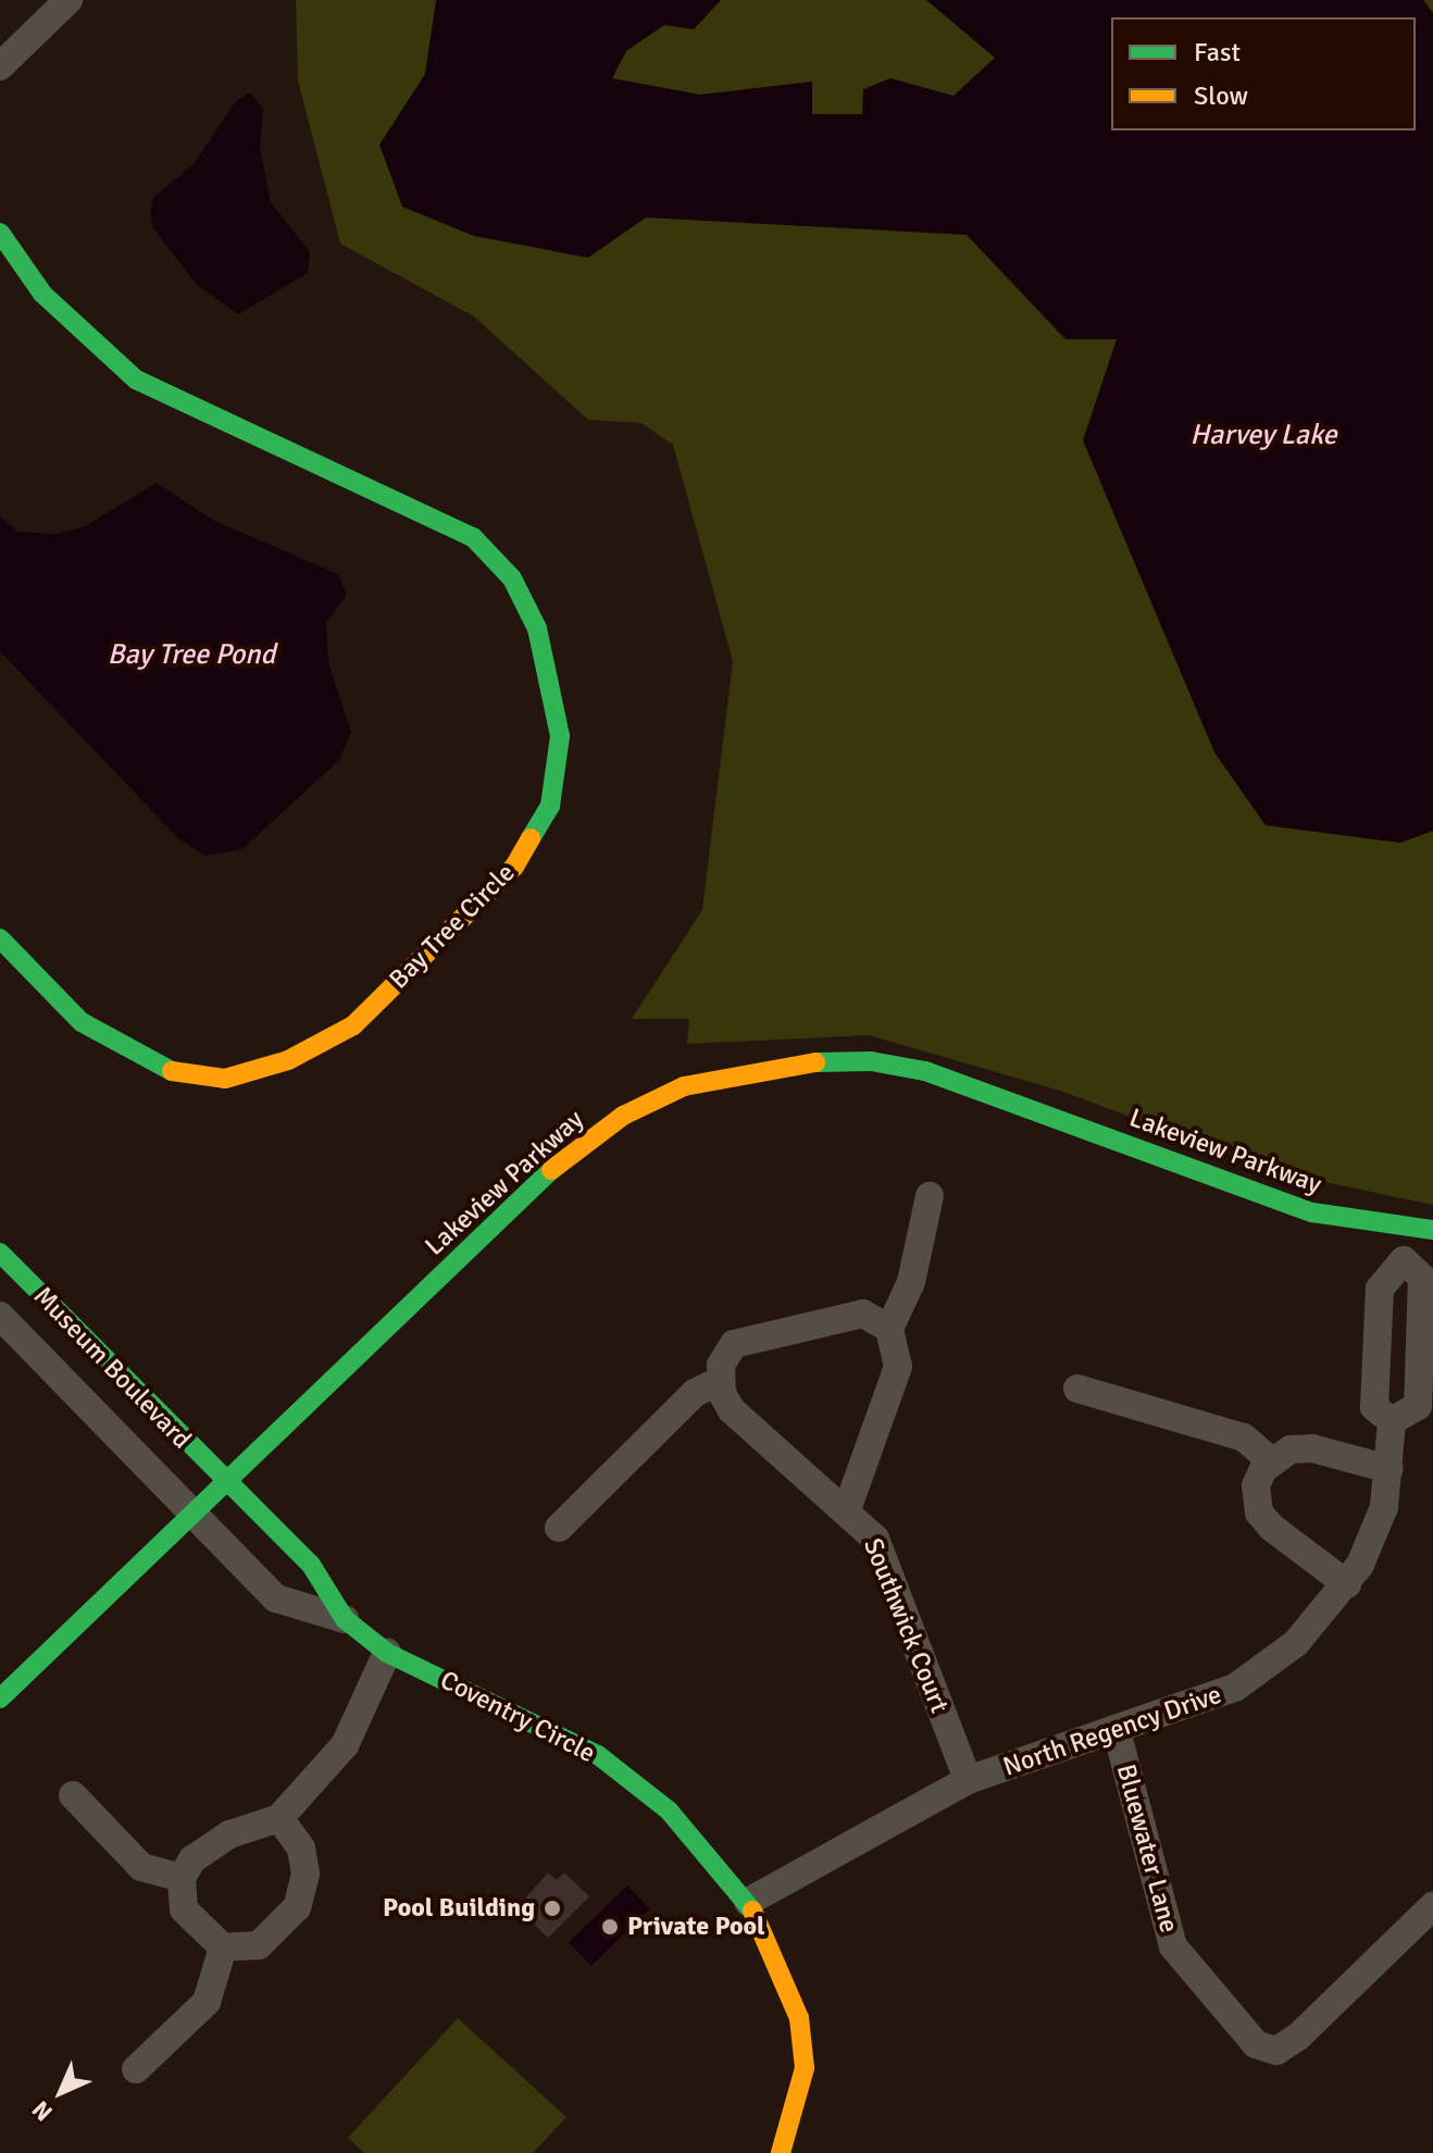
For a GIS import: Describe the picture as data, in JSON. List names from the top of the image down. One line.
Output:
{"streets":{"street":["Bay Tree Circle","Lakeview Parkway","Museum Boulevard","Southwick Court","Coventry Circle","North Regency Drive","Bluewater Lane"]},"crossings":[["Lakeview Parkway","Museum Boulevard"],["Lakeview Parkway","Coventry Circle"],["Museum Boulevard","Coventry Circle"],["Southwick Court","North Regency Drive"],["Coventry Circle","North Regency Drive"],["North Regency Drive","Bluewater Lane"]],"water":["Harvey Lake","Bay Tree Pond"],"places":["Pool Building","Private Pool"],"legend":["Fast","Slow"],"north":"bottom left"}
